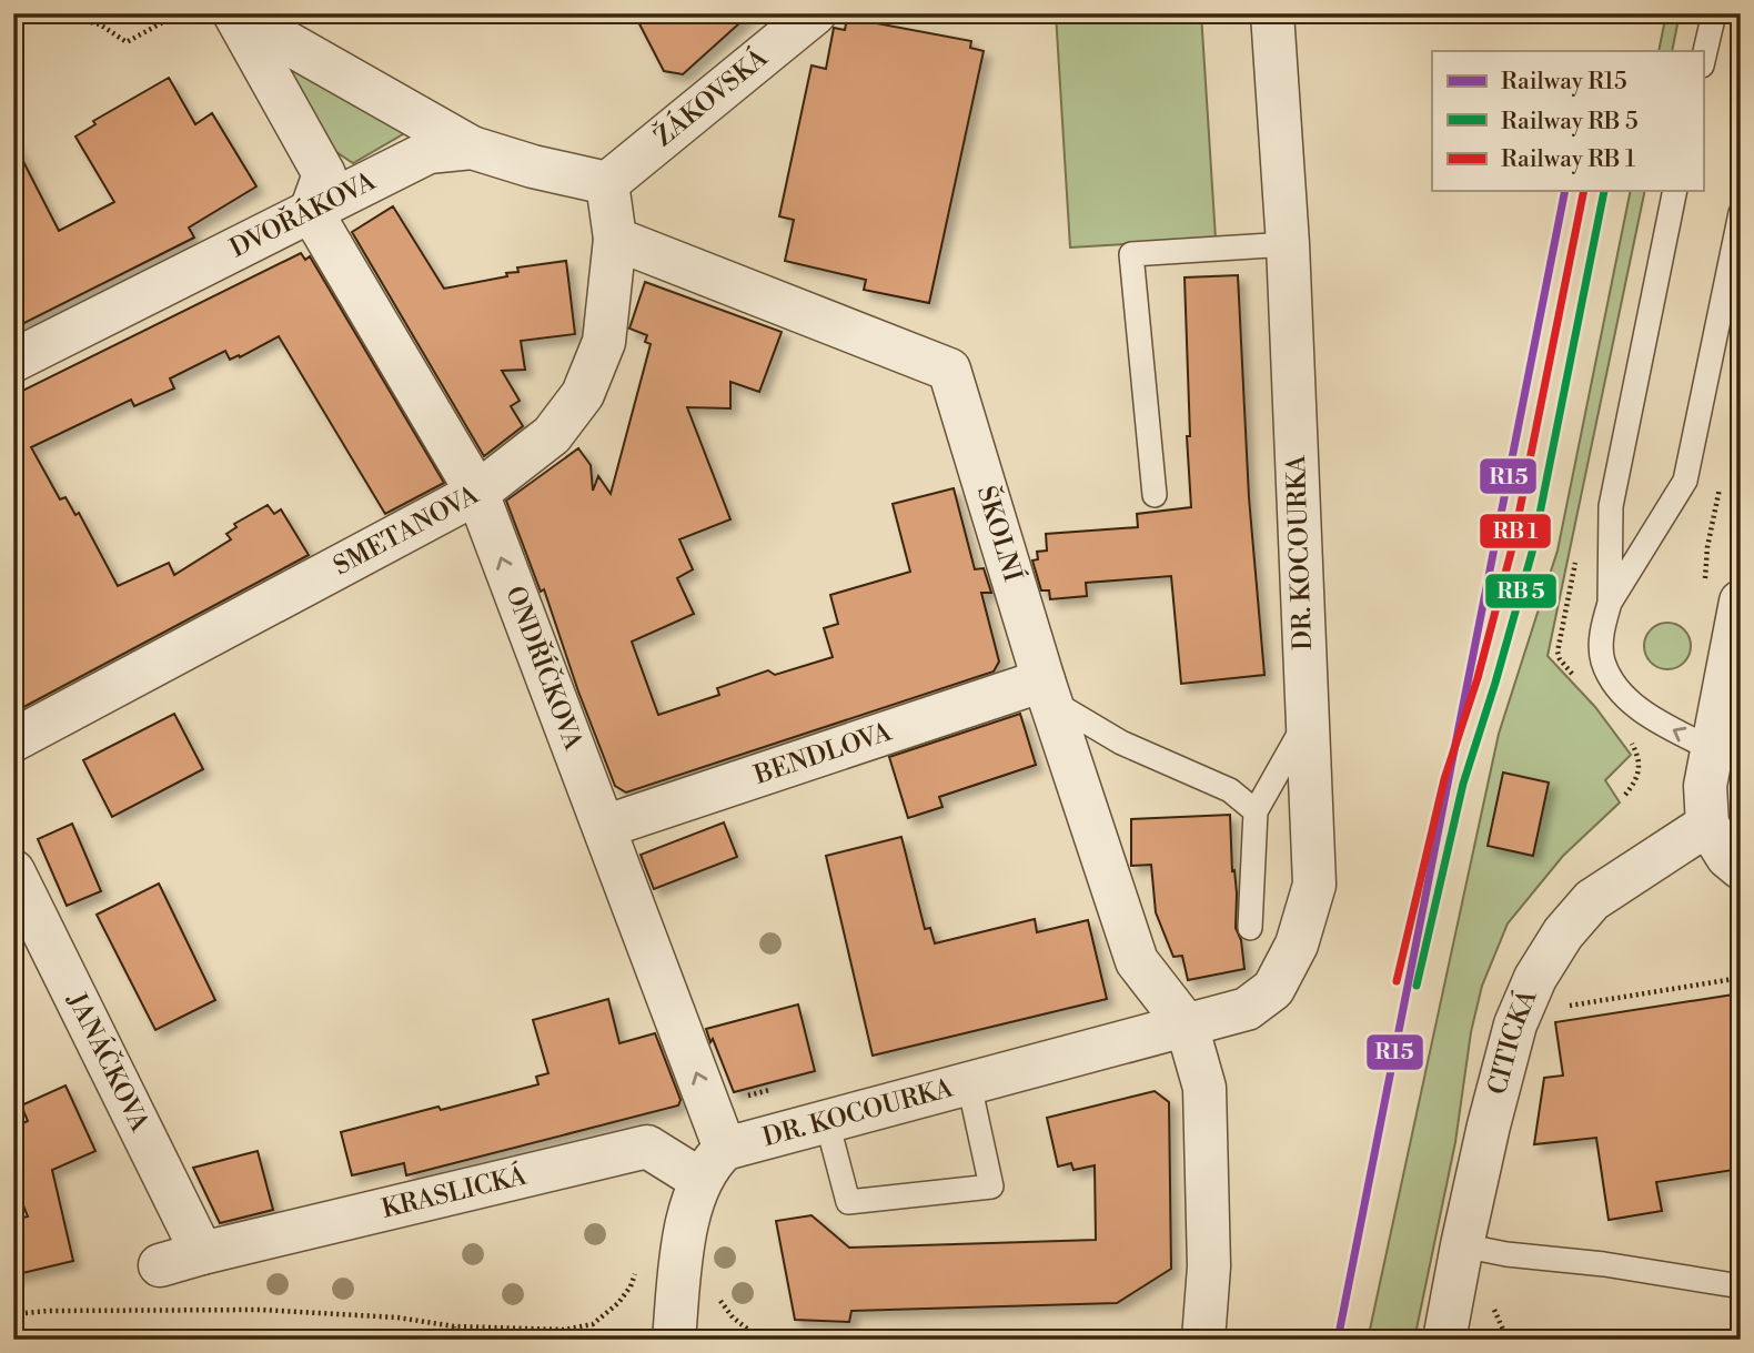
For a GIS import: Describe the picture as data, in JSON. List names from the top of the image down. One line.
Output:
{"streets":{"street":["ŽÁKOVSKÁ","DVOŘÁKOVA","SMETANOVA","ŠKOLNÍ","DR. KOCOURKA","ONDŘÍČKOVA","BENDLOVA","CITICKÁ","JANÁČKOVA","KRASLICKÁ"]},"crossings":[["ŽÁKOVSKÁ","DVOŘÁKOVA"],["ŽÁKOVSKÁ","SMETANOVA"],["DVOŘÁKOVA","SMETANOVA"],["DVOŘÁKOVA","ONDŘÍČKOVA"],["SMETANOVA","ŠKOLNÍ"],["SMETANOVA","ONDŘÍČKOVA"],["ŠKOLNÍ","DR. KOCOURKA"],["ŠKOLNÍ","BENDLOVA"],["DR. KOCOURKA","ONDŘÍČKOVA"],["DR. KOCOURKA","KRASLICKÁ"],["ONDŘÍČKOVA","BENDLOVA"],["ONDŘÍČKOVA","KRASLICKÁ"],["JANÁČKOVA","KRASLICKÁ"]],"one_way":["ONDŘÍČKOVA"],"lines":["rail line R15"],"legend":["Railway R15","Railway RB 5","Railway RB 1"]}
